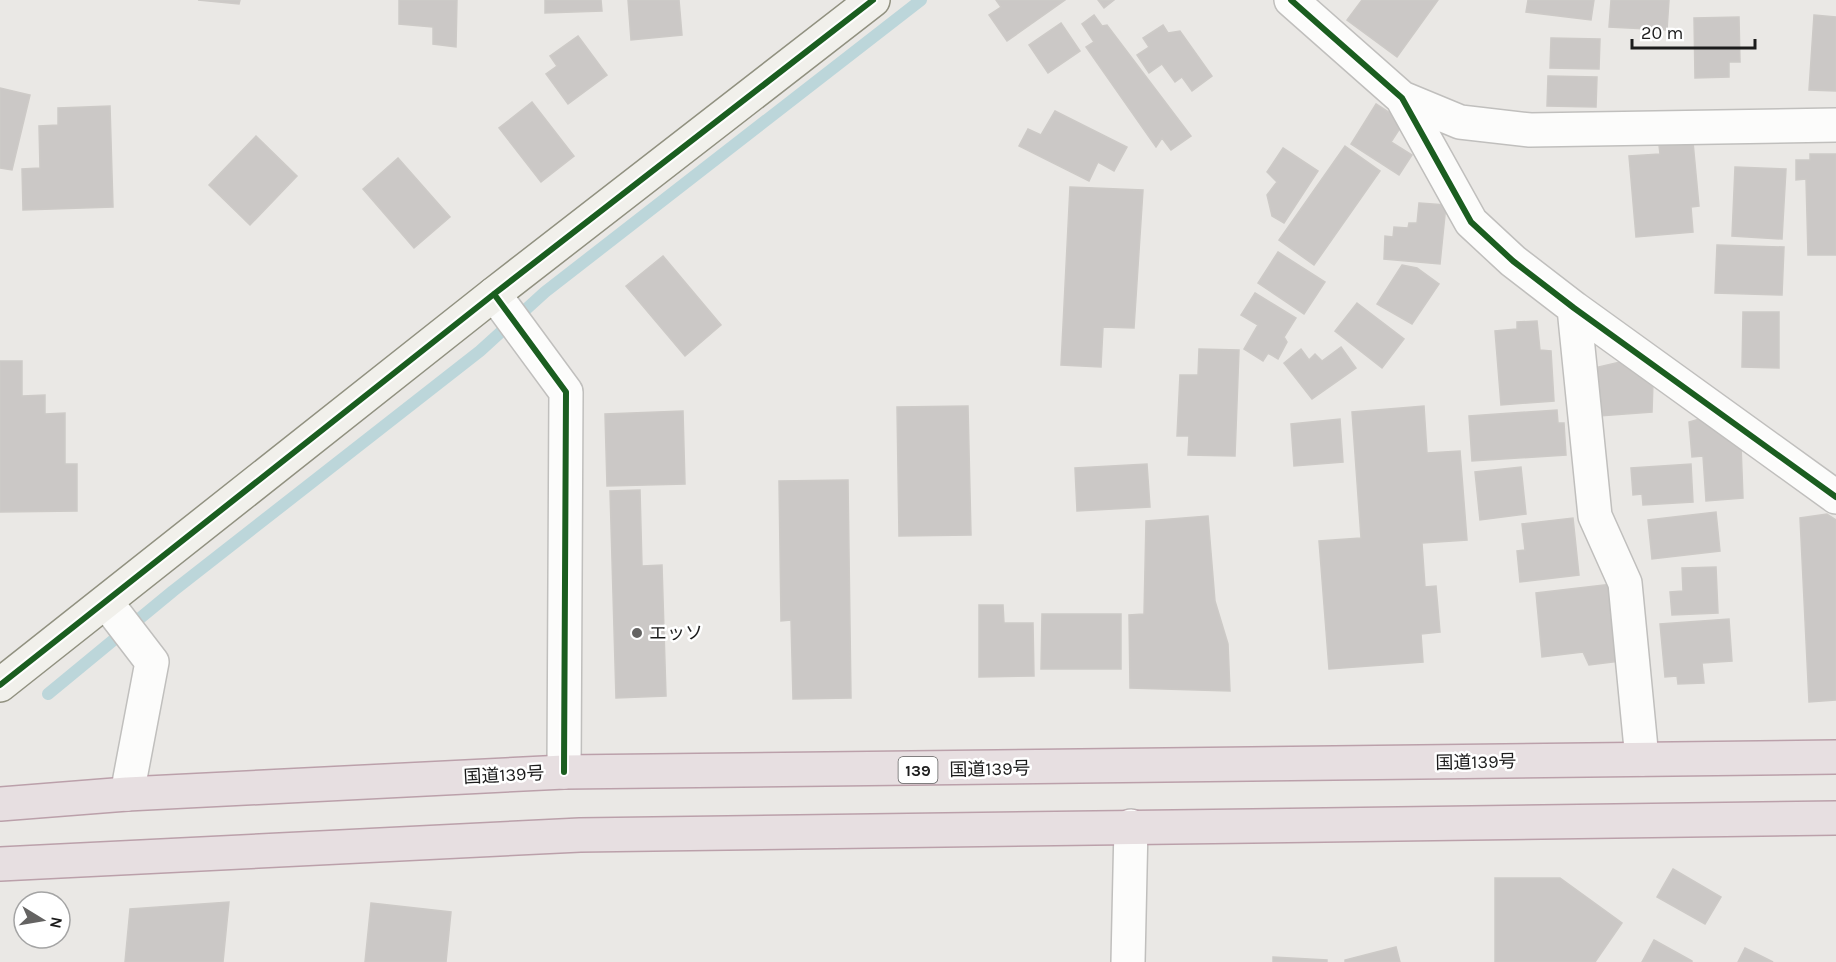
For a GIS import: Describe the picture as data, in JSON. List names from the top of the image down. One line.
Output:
{"streets":{"highway":["国道139号","139"]},"places":["エッソ"],"scale_bar":"20 m","north":"right"}
